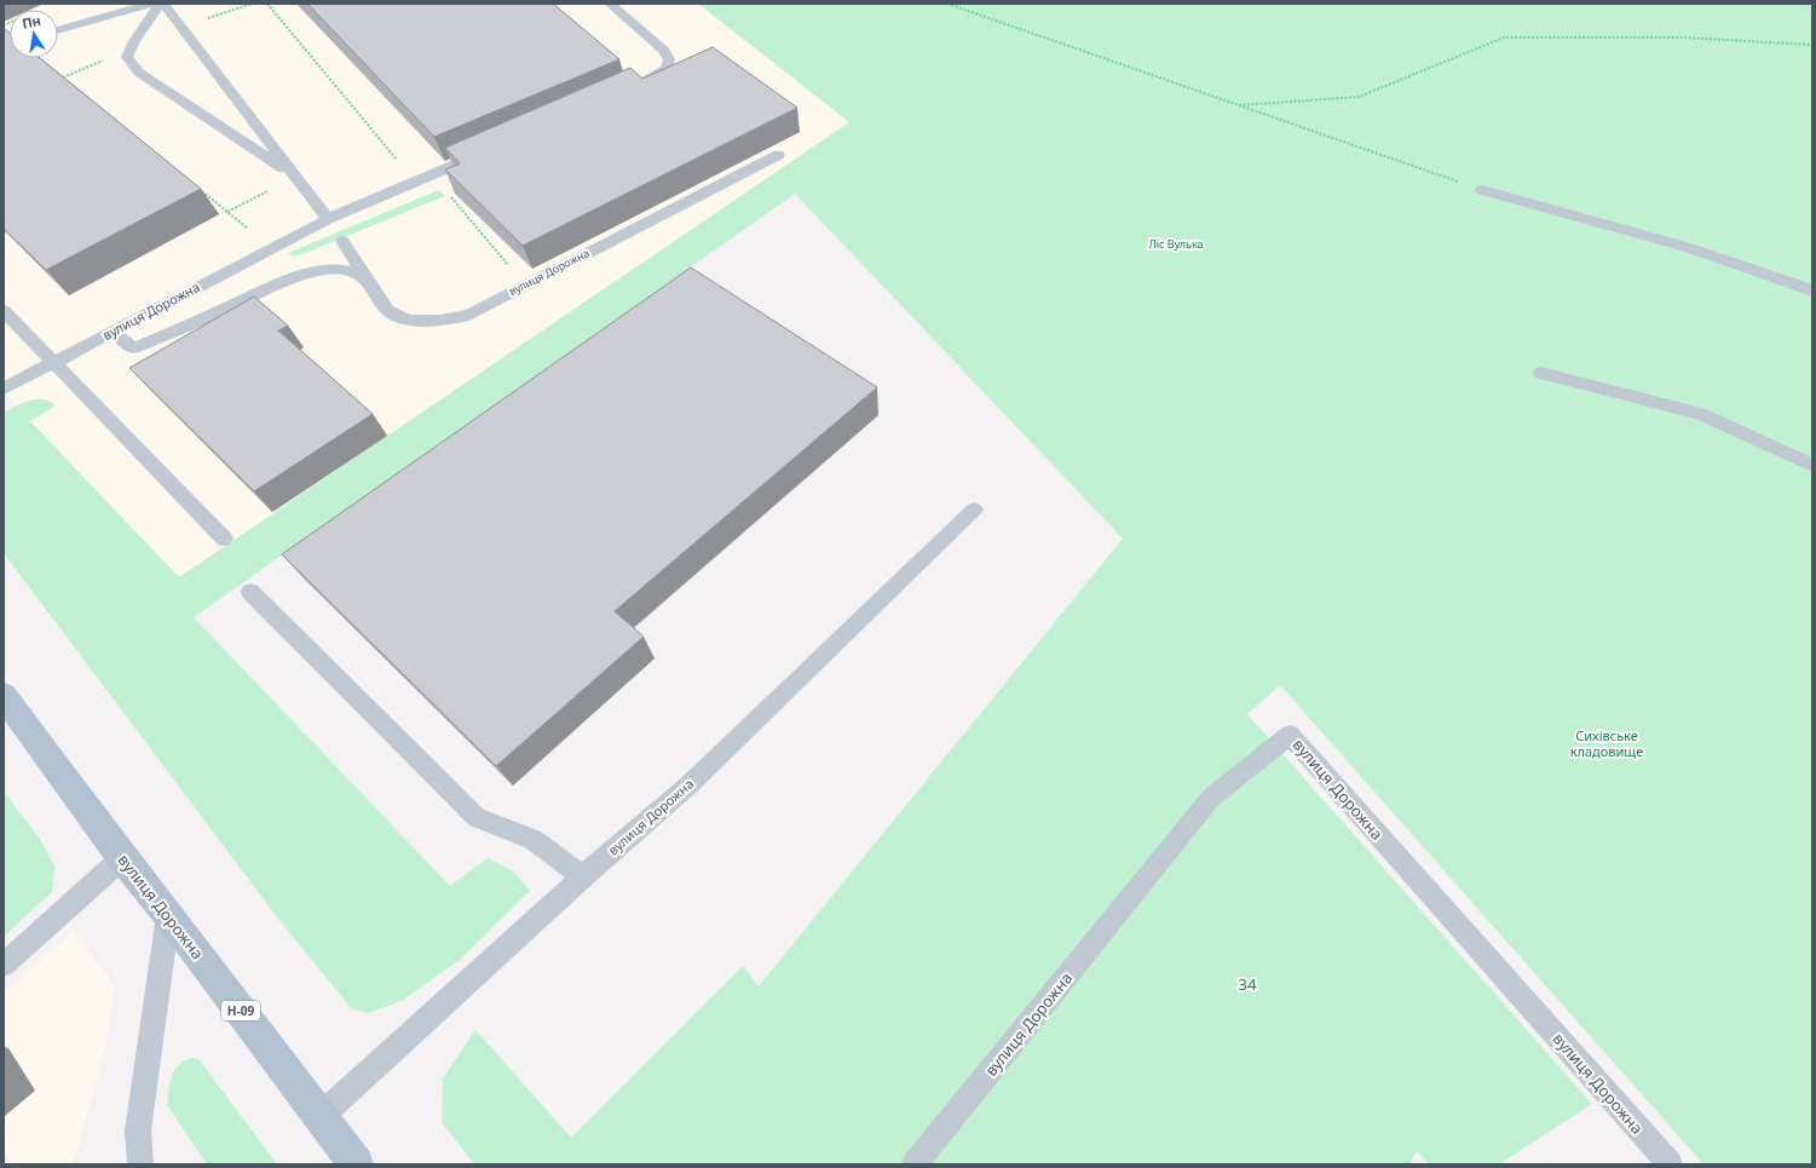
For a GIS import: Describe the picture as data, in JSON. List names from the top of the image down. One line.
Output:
{"streets":{"main road":["вулиця Дорожна","Н-09"]},"parks":["Ліс Вулька","Сихівське кладовище","34"],"north":"top"}
